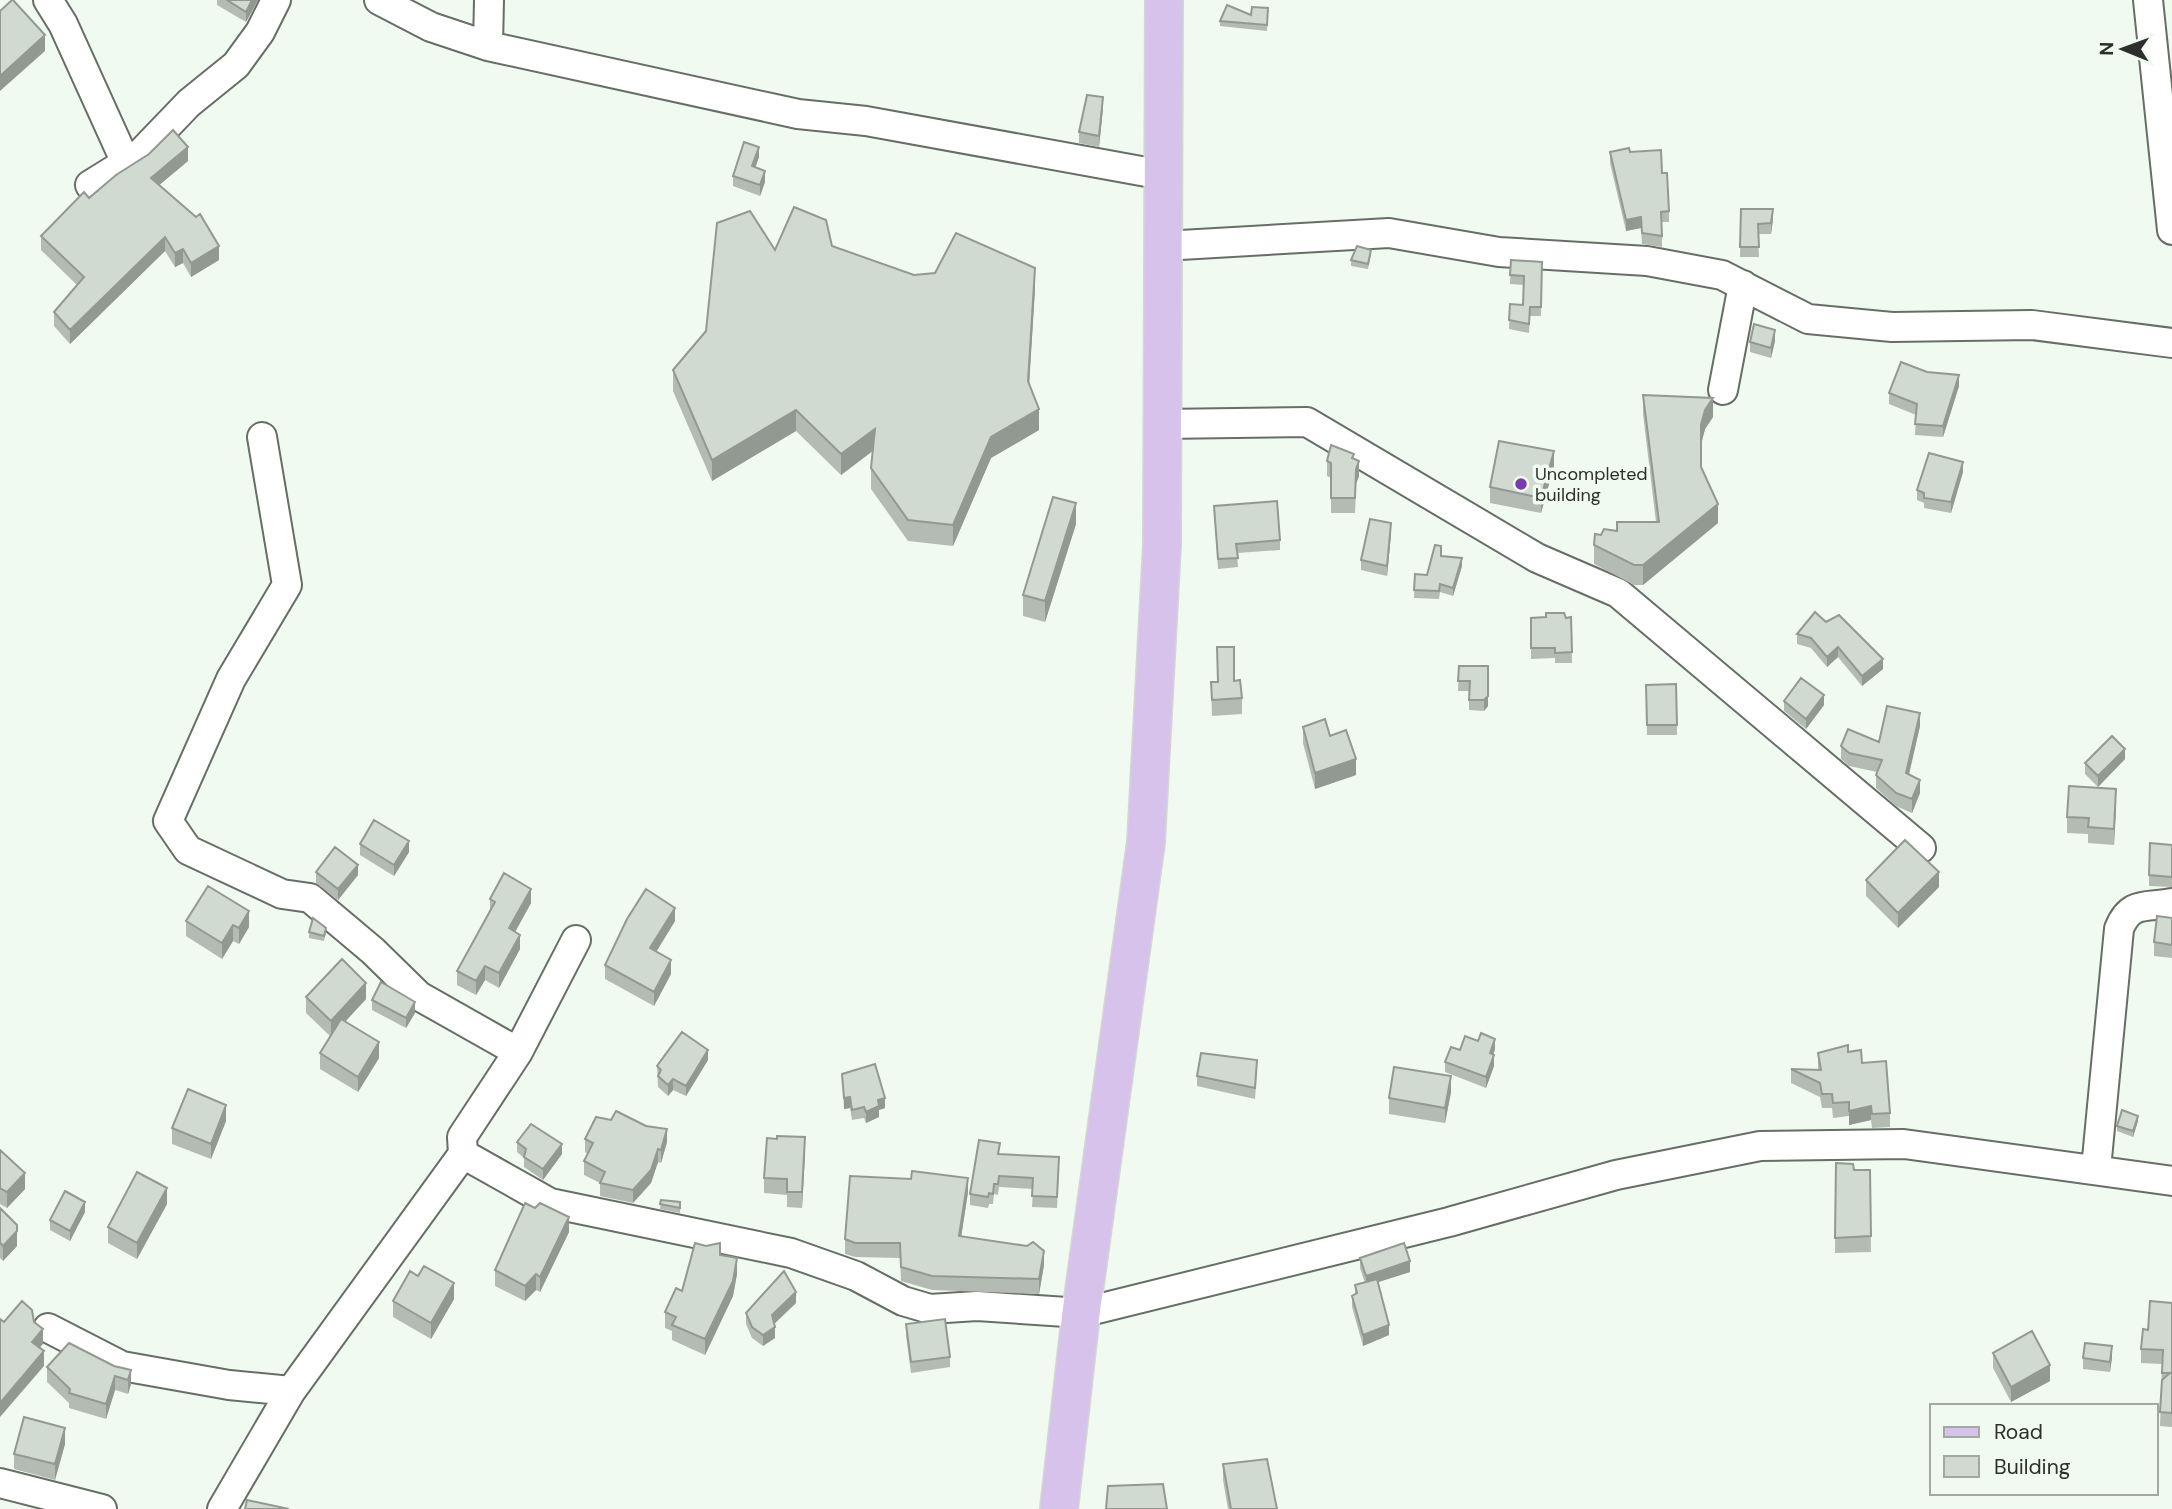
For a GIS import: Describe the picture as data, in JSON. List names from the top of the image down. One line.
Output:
{"places":["Uncompleted building"],"legend":["Road","Building"],"north":"left"}
